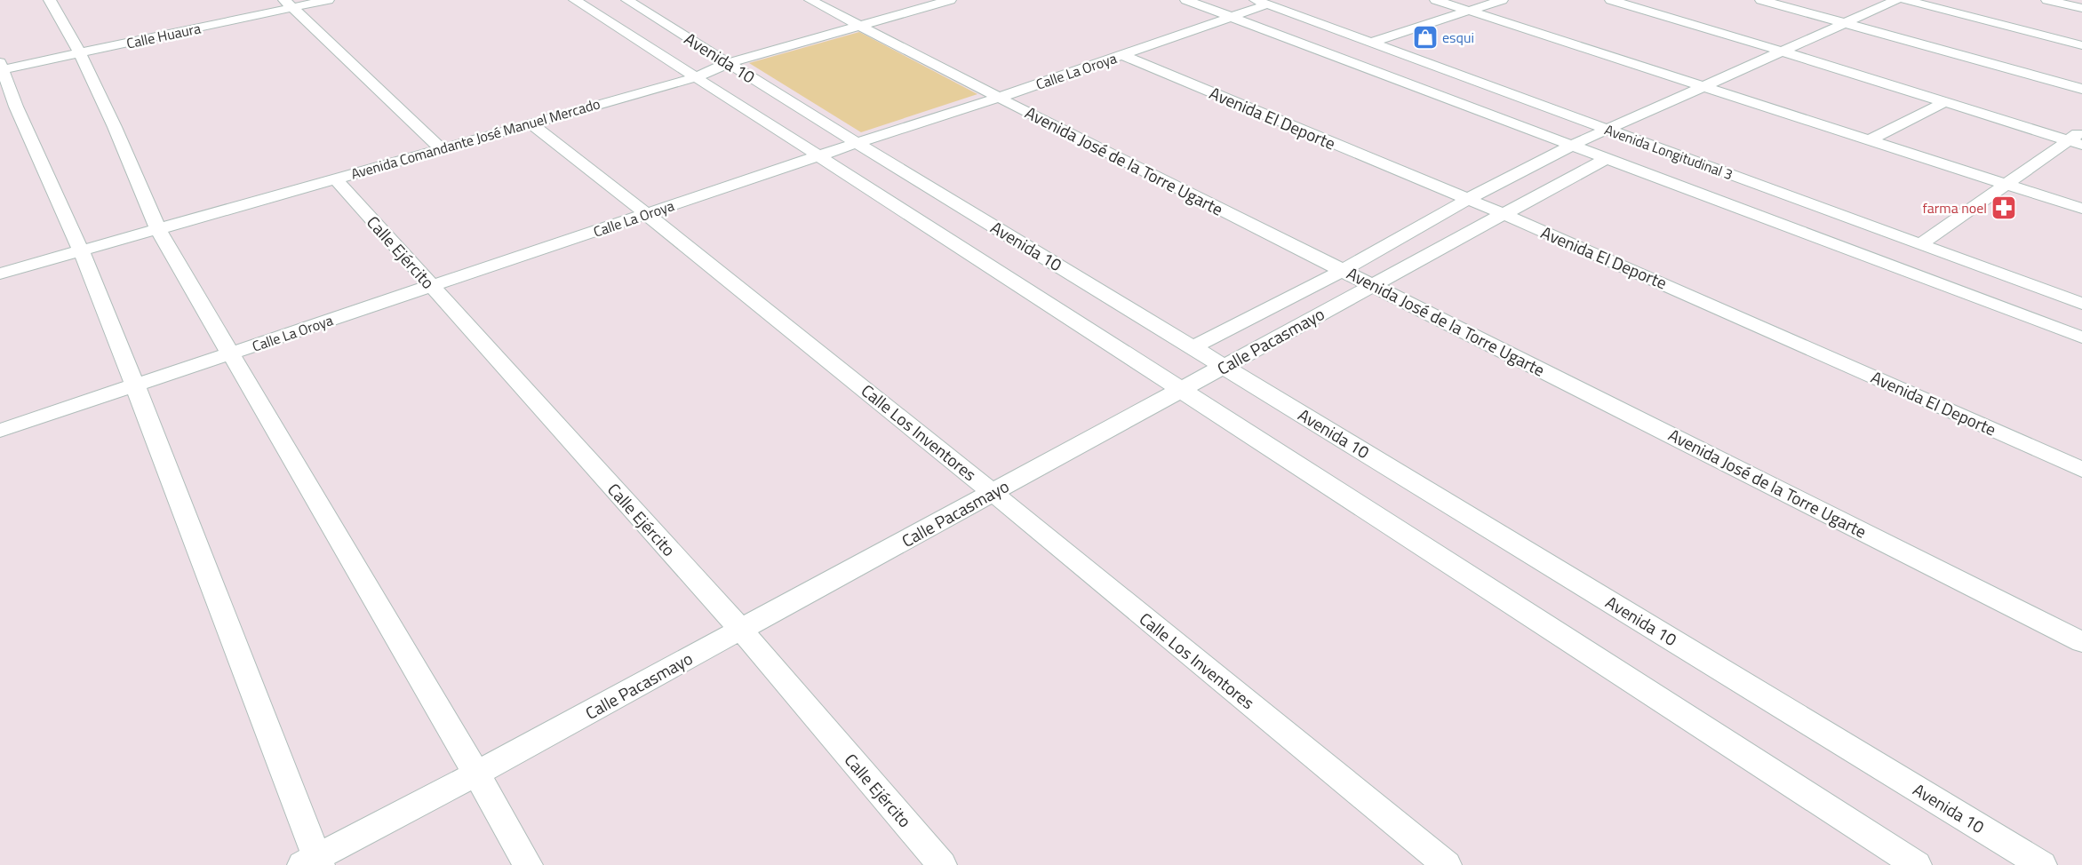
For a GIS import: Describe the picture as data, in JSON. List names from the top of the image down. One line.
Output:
{"streets":{"street":["Calle Huaura","Avenida 10","Calle La Oroya","Avenida El Deporte","Avenida Comandante José Manuel Mercado","Avenida Longitudinal 3","Avenida José de la Torre Ugarte","Calle Ejército","Calle Pacasmayo","Calle Los Inventores"]},"crossings":[["Avenida 10","Calle La Oroya"],["Avenida 10","Avenida Comandante José Manuel Mercado"],["Avenida 10","Calle Pacasmayo"],["Calle La Oroya","Avenida El Deporte"],["Calle La Oroya","Avenida Longitudinal 3"],["Calle La Oroya","Avenida José de la Torre Ugarte"],["Calle La Oroya","Calle Ejército"],["Calle La Oroya","Calle Los Inventores"],["Avenida El Deporte","Calle Pacasmayo"],["Avenida Comandante José Manuel Mercado","Avenida José de la Torre Ugarte"],["Avenida Comandante José Manuel Mercado","Calle Ejército"],["Avenida Comandante José Manuel Mercado","Calle Los Inventores"],["Avenida José de la Torre Ugarte","Calle Pacasmayo"],["Calle Ejército","Calle Pacasmayo"],["Calle Pacasmayo","Calle Los Inventores"]],"places":{"shop":["esqui"],"pharmacy":["farma noel"]}}
